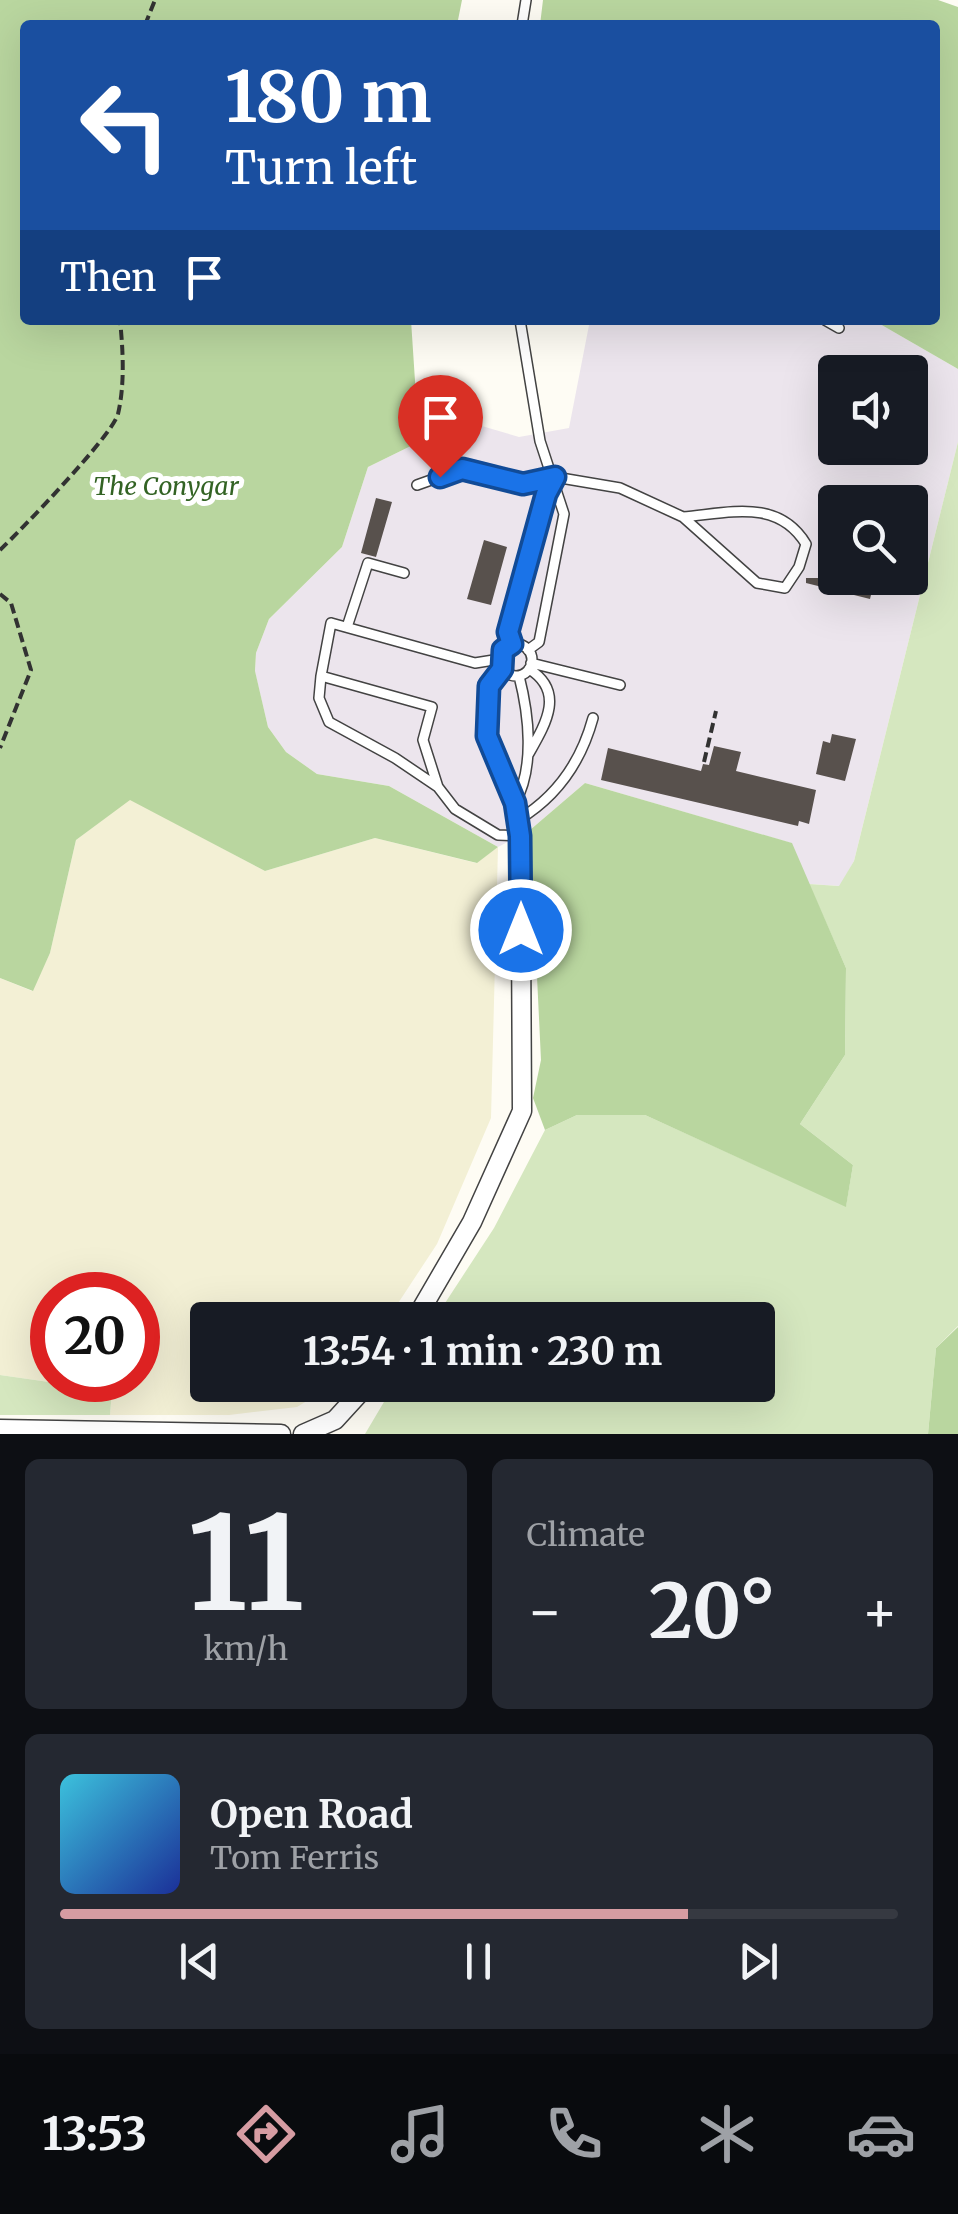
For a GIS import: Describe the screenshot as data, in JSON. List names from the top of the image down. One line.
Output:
{"parks":["The Conygar"],"page":{"turn":["180 m","Turn left"],"then":"Then","limit":"20","trip":"13:54 · 1 min · 230 m","tile":[["11","km/h"],"Climate"],"heat":["−","20°","+"],"song":["Open Road","Tom Ferris"],"tabs":"13:53"}}
